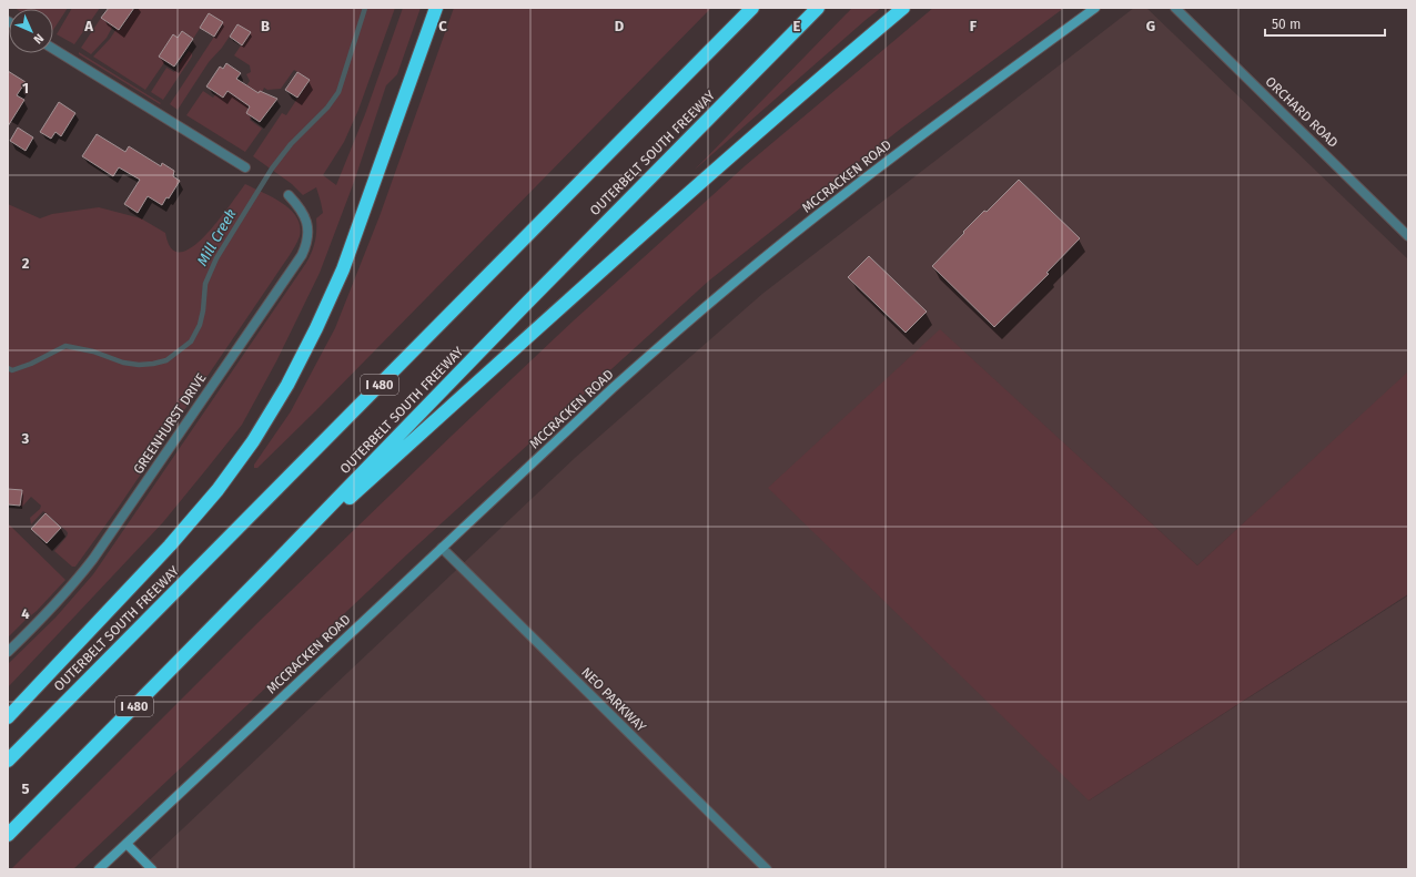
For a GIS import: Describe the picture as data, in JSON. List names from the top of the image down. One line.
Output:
{"streets":{"highway":["OUTERBELT SOUTH FREEWAY","I 480"],"street":["ORCHARD ROAD","MCCRACKEN ROAD","GREENHURST DRIVE","NEO PARKWAY"]},"crossings":[["MCCRACKEN ROAD","NEO PARKWAY"]],"water":["Mill Creek"],"scale_bar":"50 m","north":"bottom right","grid":{"columns":["A","B","C","D","E","F","G"],"rows":["1","2","3","4","5"]}}
